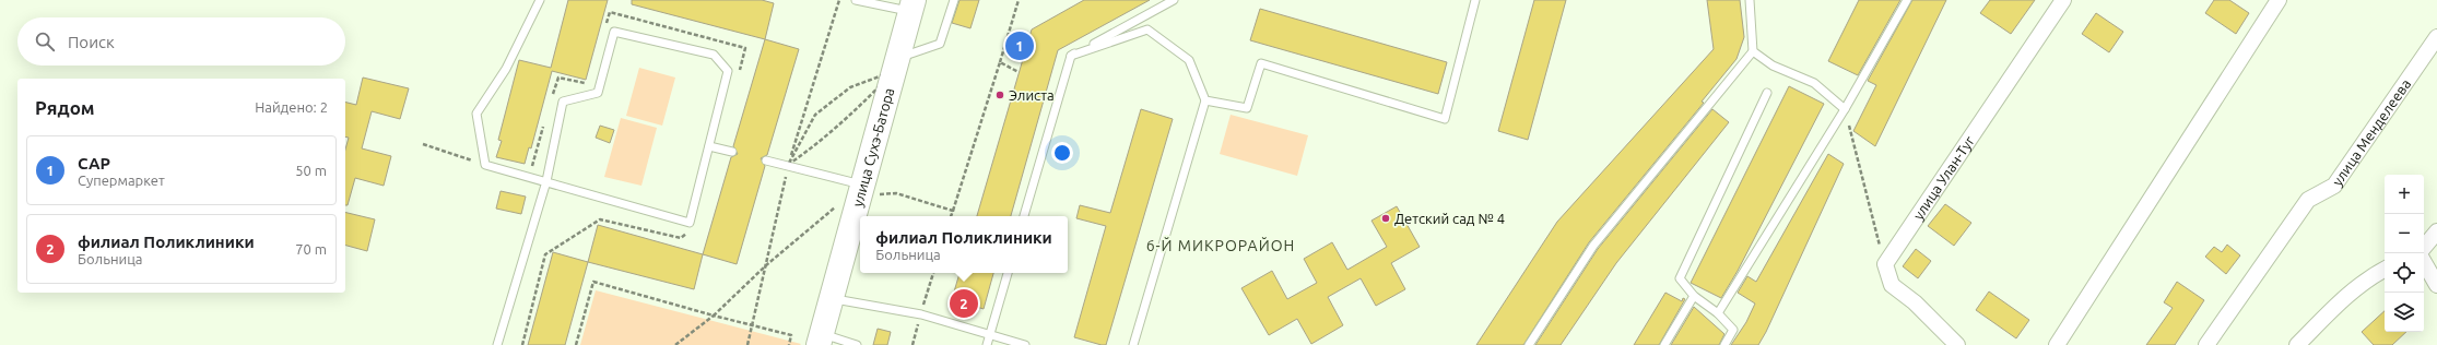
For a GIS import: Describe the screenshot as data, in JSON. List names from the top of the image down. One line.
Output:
{"streets":{"main road":["улица Сухэ-Батора"],"street":["улица Менделеева","улица Улан-Туг"]},"districts":["6-Й МИКРОРАЙОН"],"places":["Элиста","Детский сад № 4"],"page":{"search":"Поиск","pins":["1","2"],"heading":["Рядом","Найдено: 2"],"list":[{"mark":"1","name":"САР","note":"Супермаркет","value":"50 m"},{"mark":"2","name":"филиал Поликлиники","note":"Больница","value":"70 m"}],"map_buttons":["+","−"],"popup":["филиал Поликлиники","Больница"]}}
